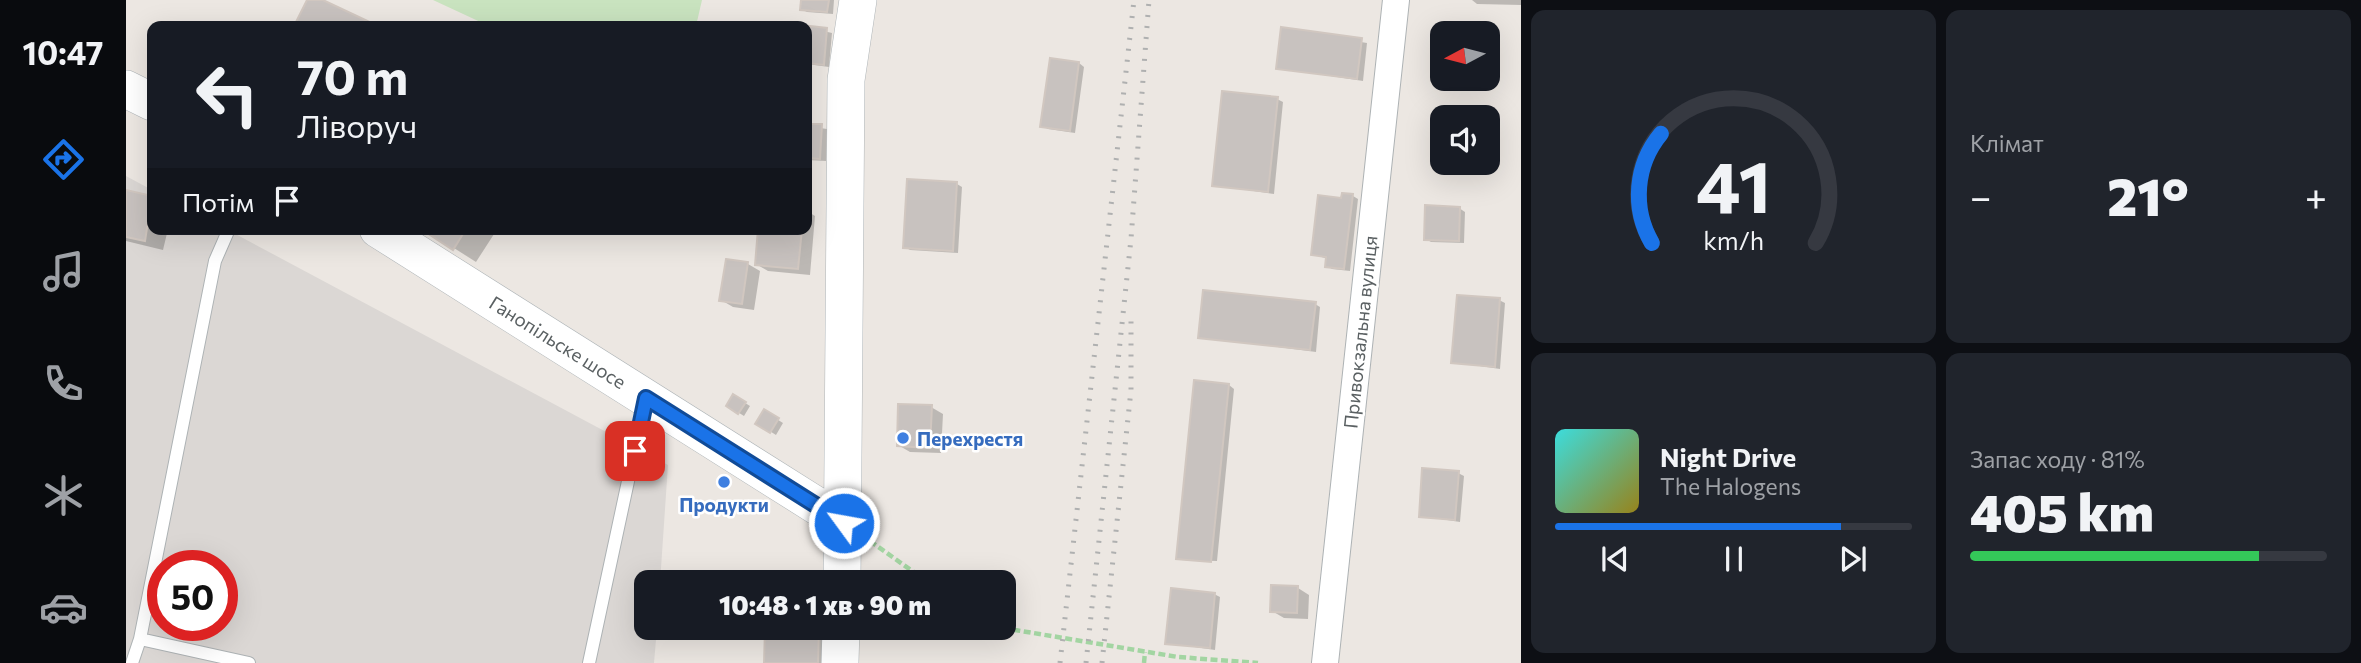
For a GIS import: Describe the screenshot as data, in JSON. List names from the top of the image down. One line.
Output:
{"streets":{"main road":["Ганопільске шосе"],"street":["Привокзальна вулиця"]},"places":["Перехрестя","Продукти"],"north":"left","page":{"tabs":"10:47","tile":["Клімат",["Запас ходу · 81%","405 km"]],"turn":["70 m","Ліворуч"],"heat":["−","21°","+"],"then":"Потім","song":["Night Drive","The Halogens"],"limit":"50","trip":"10:48 · 1 хв · 90 m","gauge":["41","km/h"]}}
